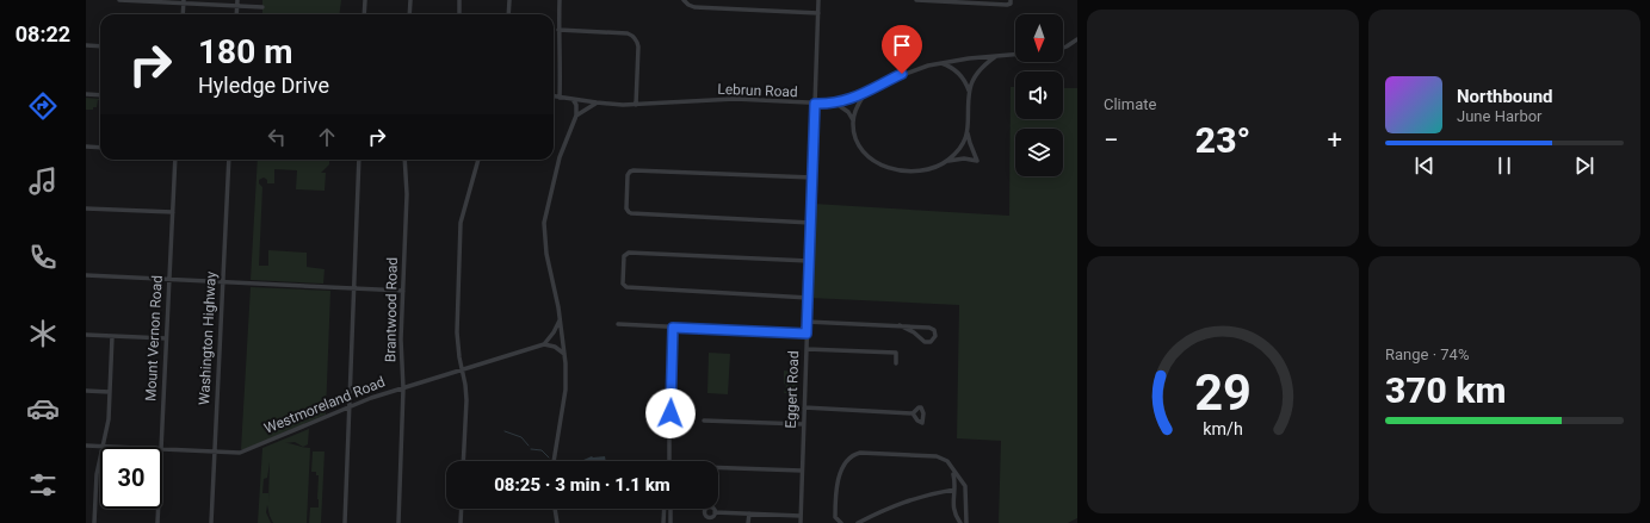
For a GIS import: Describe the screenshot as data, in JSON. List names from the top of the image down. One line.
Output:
{"streets":{"street":["Lebrun Road","Brantwood Road","Mount Vernon Road","Washington Highway","Eggert Road","Westmoreland Road"]},"crossings":[["Lebrun Road","Eggert Road"],["Brantwood Road","Westmoreland Road"],["Washington Highway","Westmoreland Road"]],"north":"bottom","page":{"tabs":"08:22","tile":["Climate",["Range · 74%","370 km"]],"turn":["180 m","Hyledge Drive"],"song":["Northbound","June Harbor"],"heat":["−","23°","+"],"limit":"30","trip":"08:25 · 3 min · 1.1 km","gauge":["29","km/h"]}}
